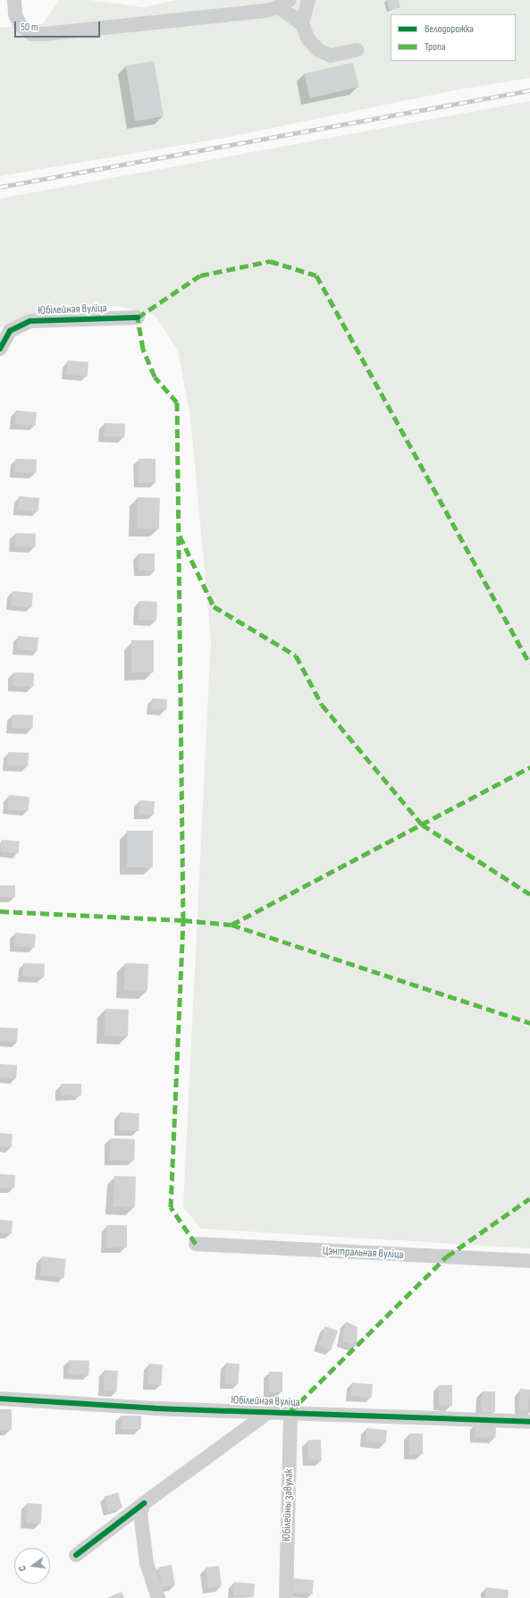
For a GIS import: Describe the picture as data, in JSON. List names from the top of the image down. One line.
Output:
{"streets":{"street":["Юбілейная вуліца","Цэнтральная вуліца","Юбілейны завулак"]},"crossings":[["Юбілейная вуліца","Юбілейны завулак"]],"legend":["Велодорожка","Тропа"],"scale_bar":"50 m","north":"left"}
